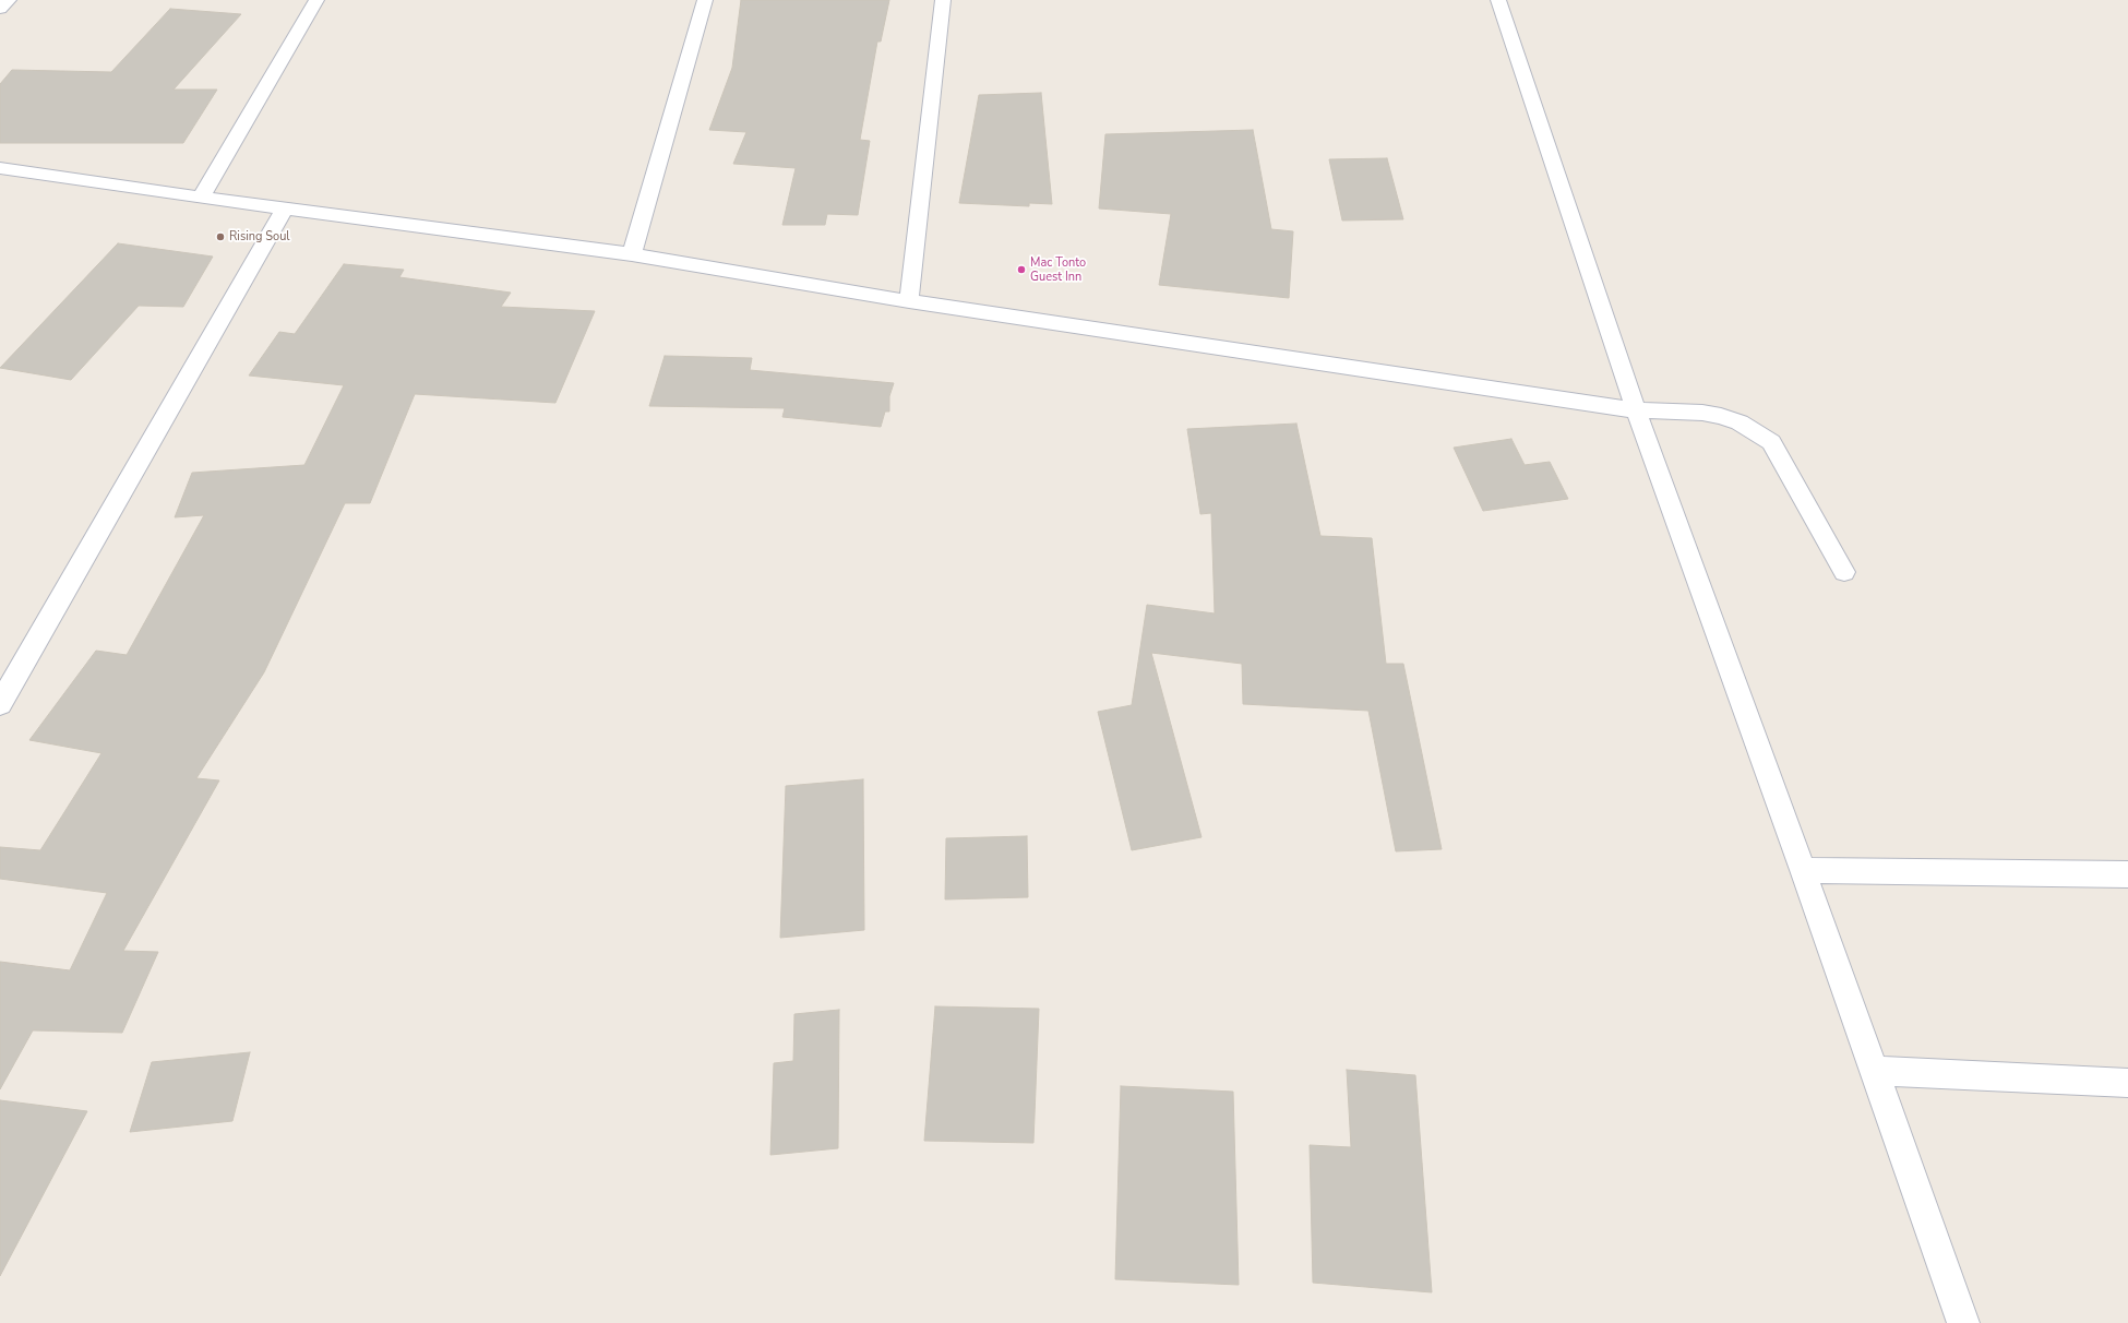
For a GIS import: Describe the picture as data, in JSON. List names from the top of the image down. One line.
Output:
{"places":["Rising Soul","Mac Tonto Guest Inn"]}
